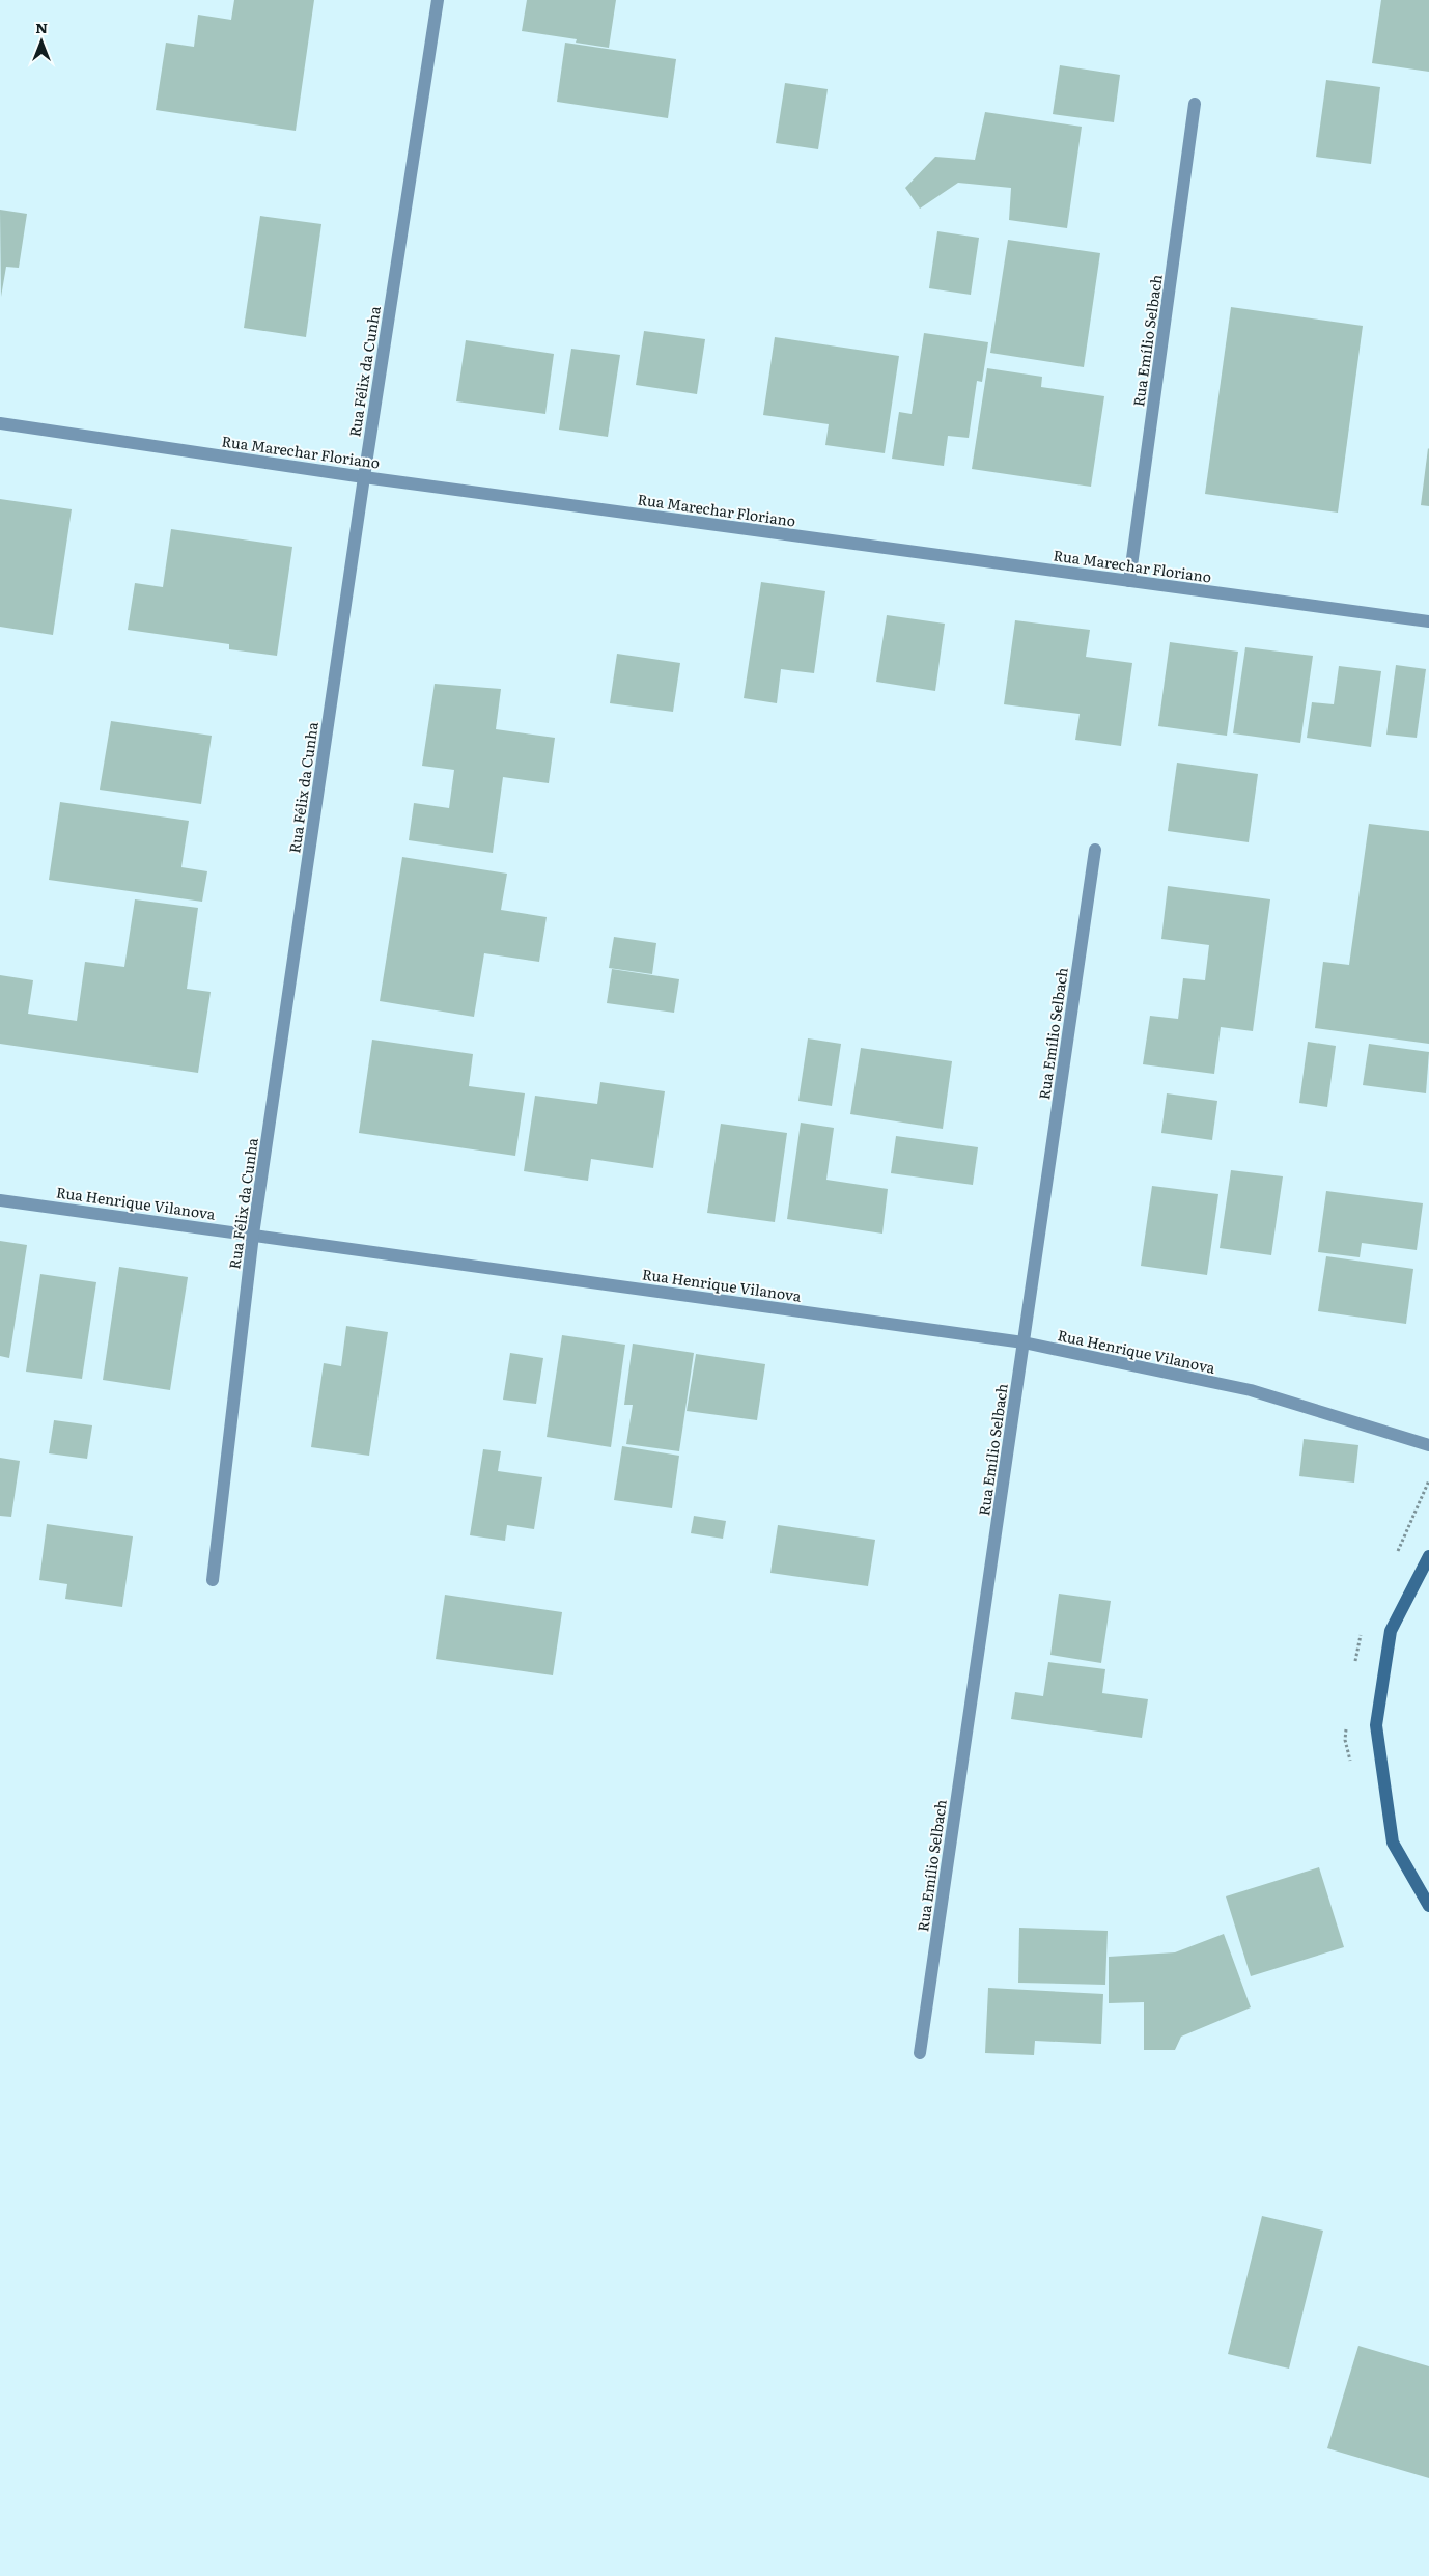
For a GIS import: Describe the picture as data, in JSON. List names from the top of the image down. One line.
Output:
{"streets":{"street":["Rua Emílio Selbach","Rua Félix da Cunha","Rua Marechar Floriano","Rua Henrique Vilanova"]},"crossings":[["Rua Emílio Selbach","Rua Marechar Floriano"],["Rua Emílio Selbach","Rua Henrique Vilanova"],["Rua Félix da Cunha","Rua Marechar Floriano"],["Rua Félix da Cunha","Rua Henrique Vilanova"]],"north":"top"}
